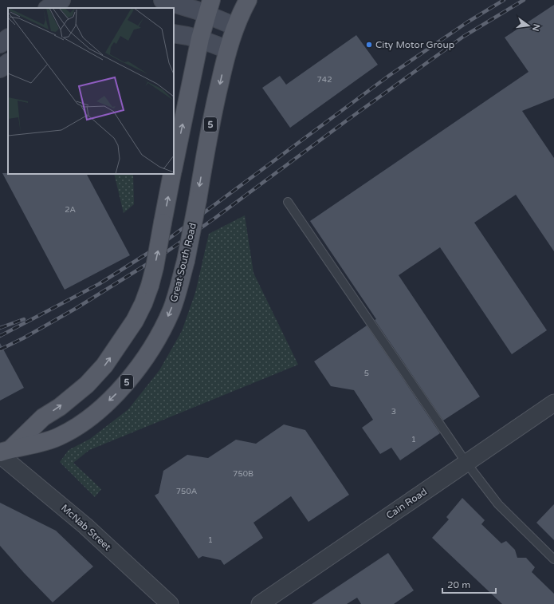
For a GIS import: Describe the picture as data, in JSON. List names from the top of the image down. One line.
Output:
{"streets":{"main road":["5","Great South Road"],"street":["Cain Road","McNab Street"]},"crossings":[["Great South Road","McNab Street"]],"places":["City Motor Group"],"house_numbers":["742","2A","5","3","1","750B","750A","1"],"scale_bar":"20 m","north":"right"}
